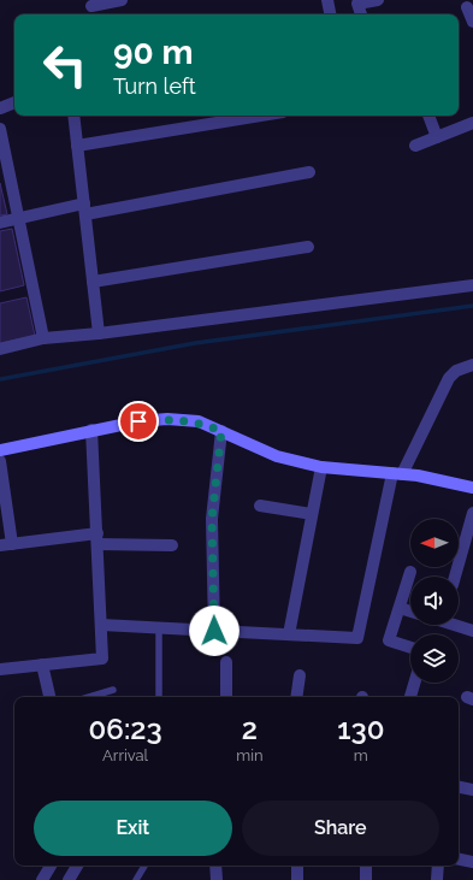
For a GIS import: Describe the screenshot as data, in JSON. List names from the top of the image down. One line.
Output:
{"north":"left","page":{"turn":["90 m","Turn left"],"eta":["06:23","Arrival","2","min","130","m"],"buttons":["Exit","Share"]}}
